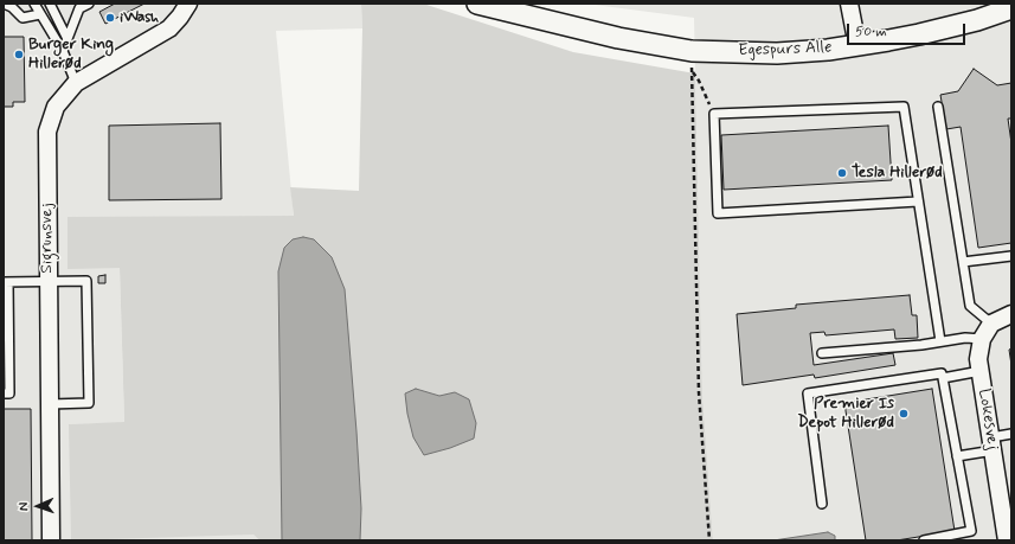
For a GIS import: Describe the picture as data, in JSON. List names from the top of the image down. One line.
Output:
{"streets":{"street":["Egespurs Alle","Sigrunsvej","Lokesvej"]},"places":["iWash","Burger King Hillerød","Tesla Hillerød","Premier Is Depot Hillerød"],"scale_bar":"50 m","north":"left"}
